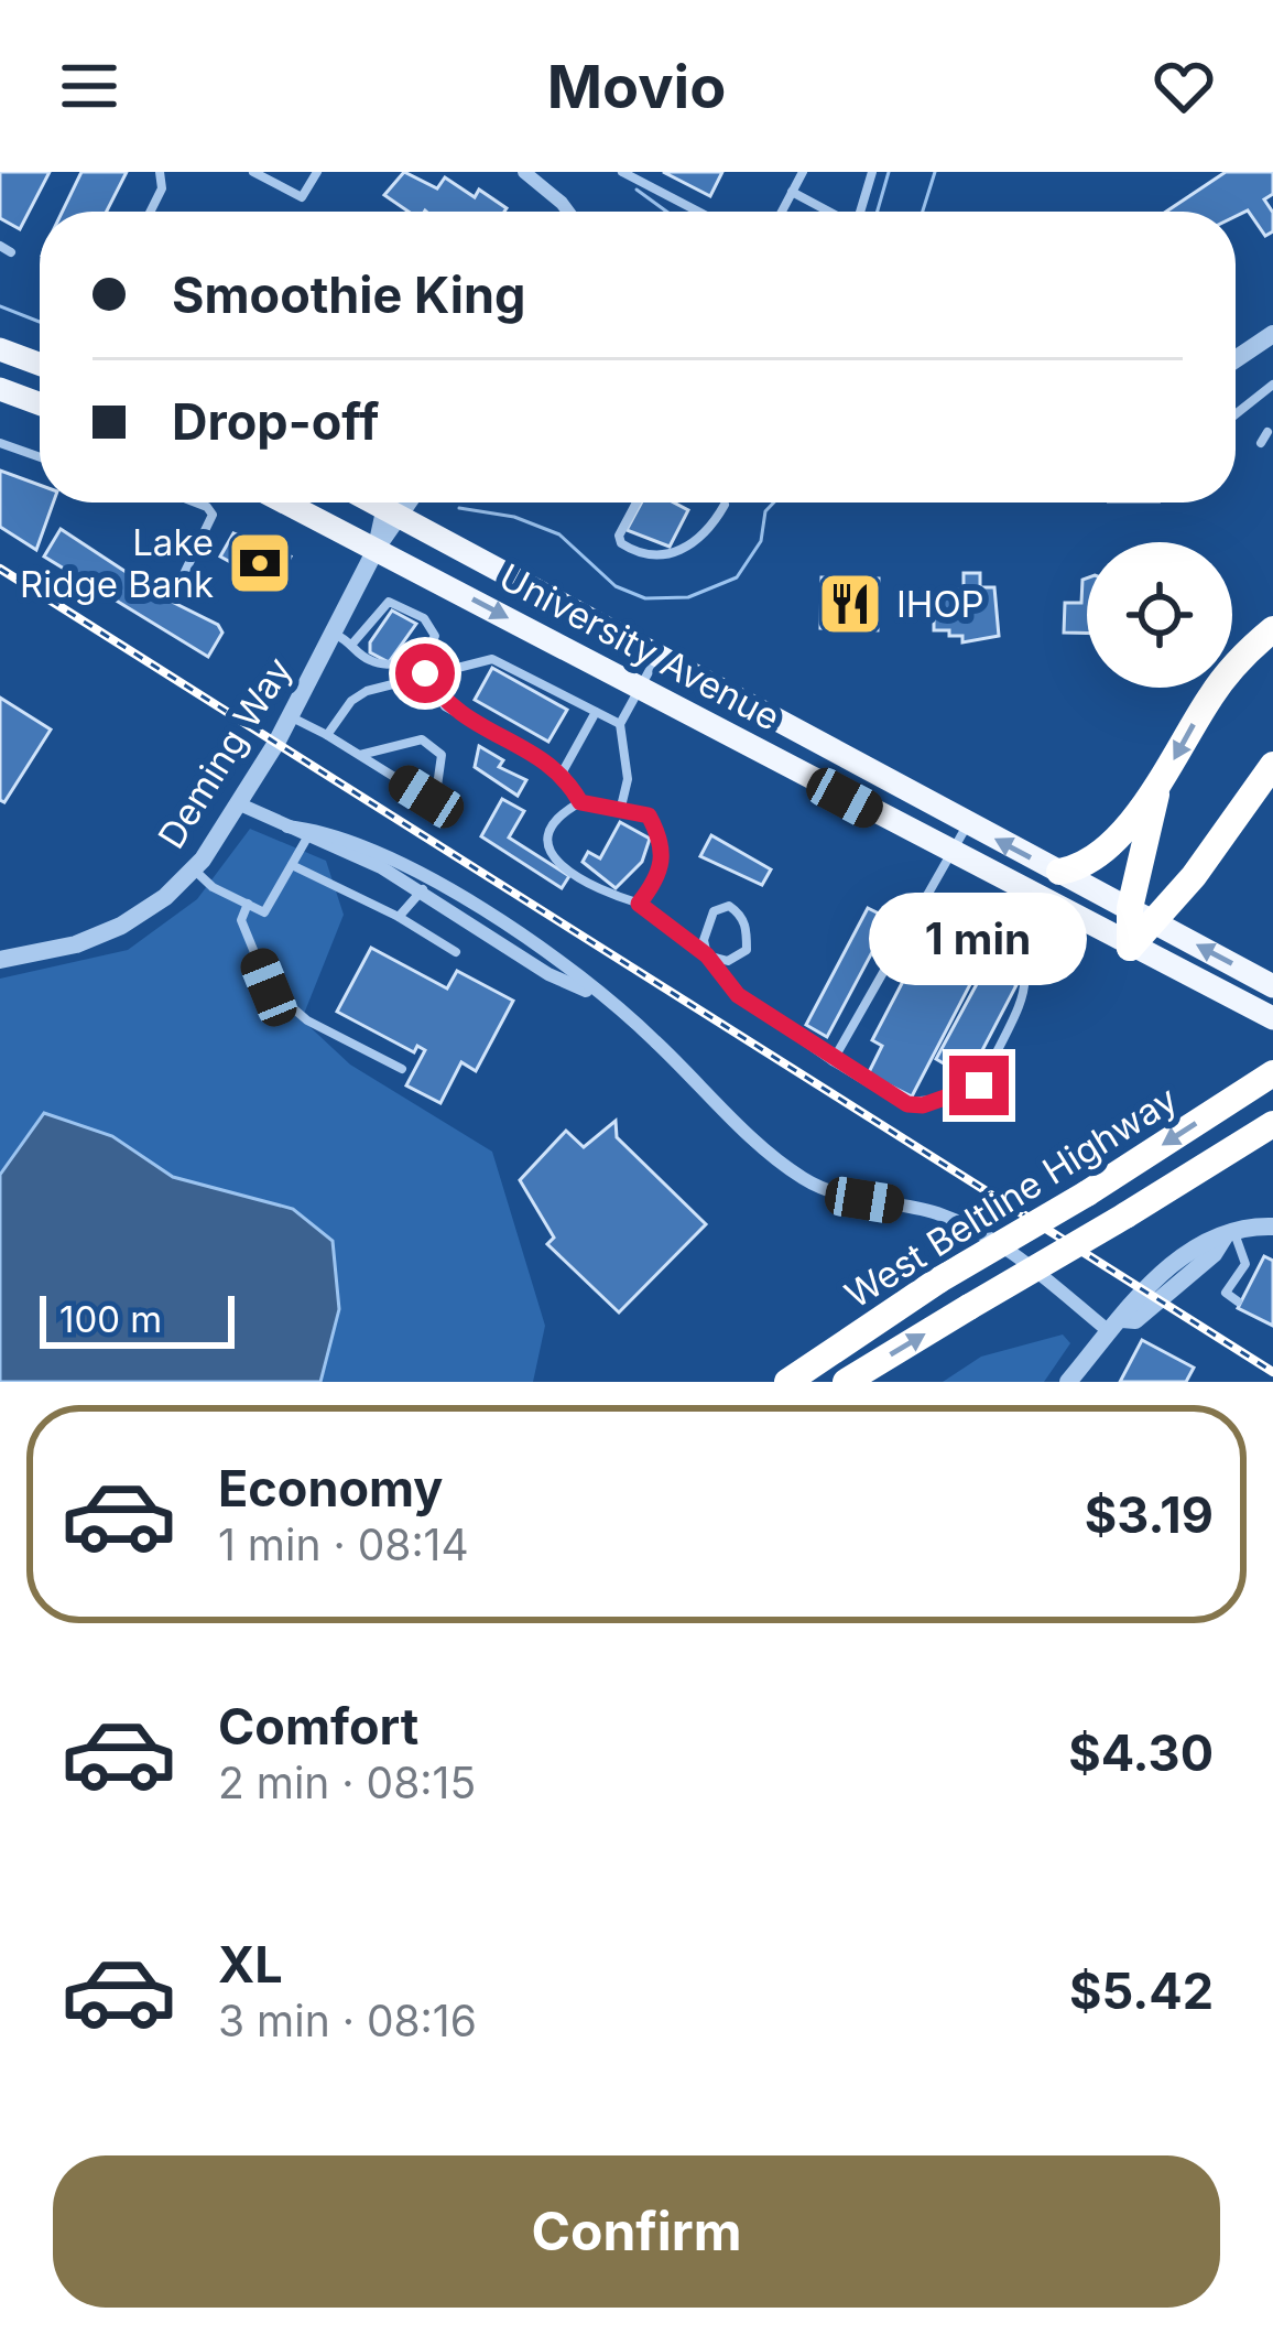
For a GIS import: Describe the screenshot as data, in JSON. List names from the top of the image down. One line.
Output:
{"streets":{"highway":["West Beltline Highway"],"main road":["University Avenue"],"street":["Deming Way"]},"crossings":[["University Avenue","Deming Way"]],"places":{"bank":["Lake Ridge Bank"],"restaurant":["IHOP"]},"scale_bar":"100 m","page":{"header":"Movio","banner":["Smoothie King","Drop-off"],"bubble":"1 min","scale":"100 m","list":[{"name":"Economy","note":"1 min · 08:14","value":"$3.19"},{"name":"Comfort","note":"2 min · 08:15","value":"$4.30"},{"name":"XL","note":"3 min · 08:16","value":"$5.42"}],"buttons":"Confirm"}}
